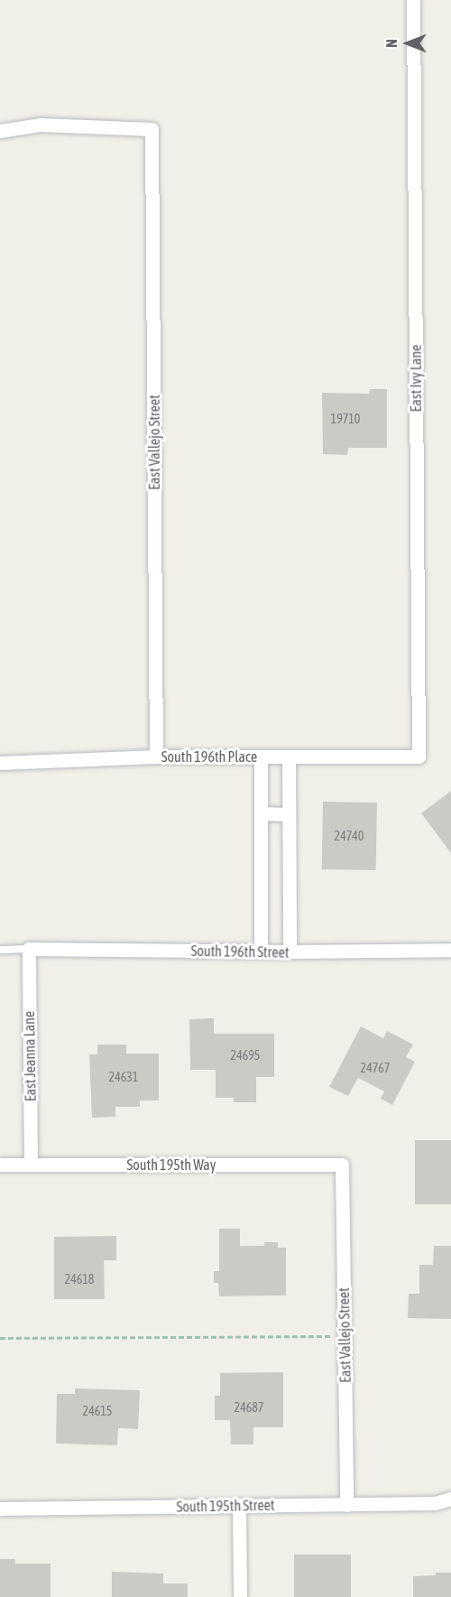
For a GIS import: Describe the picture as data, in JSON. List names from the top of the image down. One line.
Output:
{"streets":{"street":["East Ivy Lane","East Vallejo Street","South 196th Place","South 196th Street","East Jeanna Lane","South 195th Way","South 195th Street"]},"crossings":[["East Ivy Lane","South 196th Place"],["East Vallejo Street","South 196th Place"],["East Vallejo Street","South 195th Way"],["East Vallejo Street","South 195th Street"],["South 196th Street","East Jeanna Lane"],["East Jeanna Lane","South 195th Way"]],"house_numbers":["19710","24740","24695","24767","24631","24618","24687","24615"],"north":"left"}
